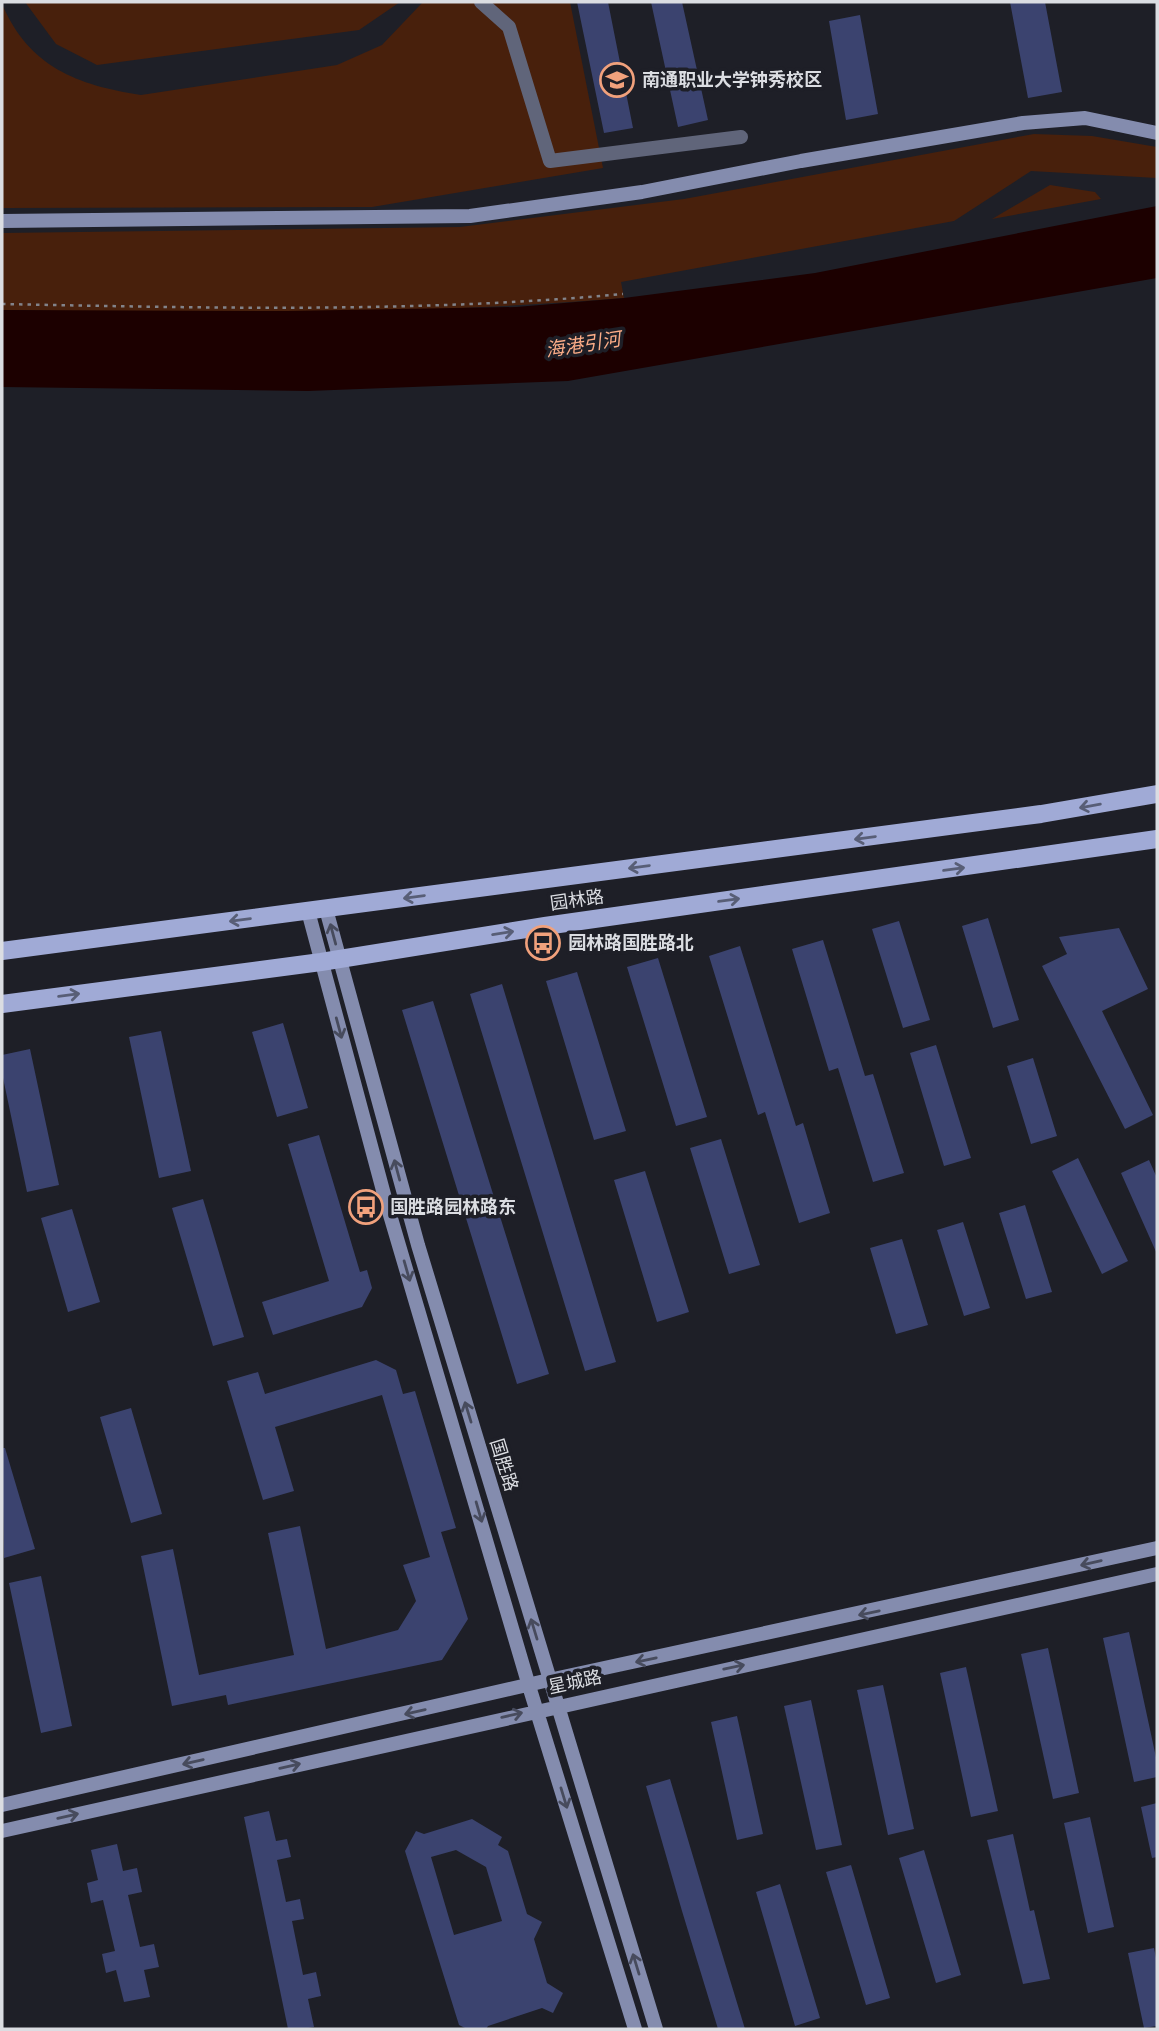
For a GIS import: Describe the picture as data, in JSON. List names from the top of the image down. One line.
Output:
{"streets":{"main road":["园林路"],"street":["国胜路","星城路"]},"crossings":[["园林路","国胜路"],["国胜路","星城路"]],"water":["海港引河"],"places":{"school or university":["南通职业大学钟秀校区"],"bus stop":["园林路国胜路北","国胜路园林路东"]}}
